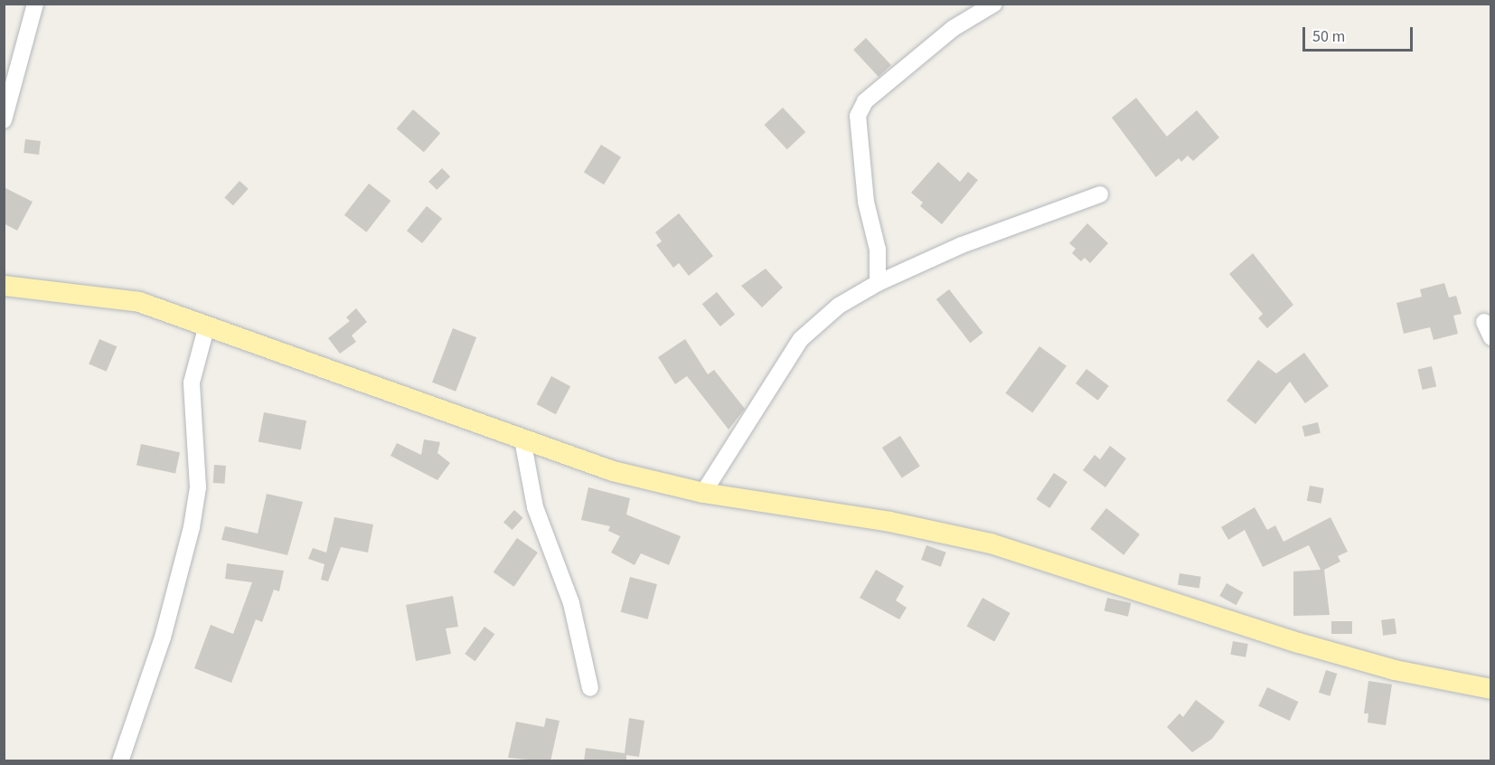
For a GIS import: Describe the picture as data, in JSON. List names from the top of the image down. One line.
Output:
{"scale_bar":"50 m"}
